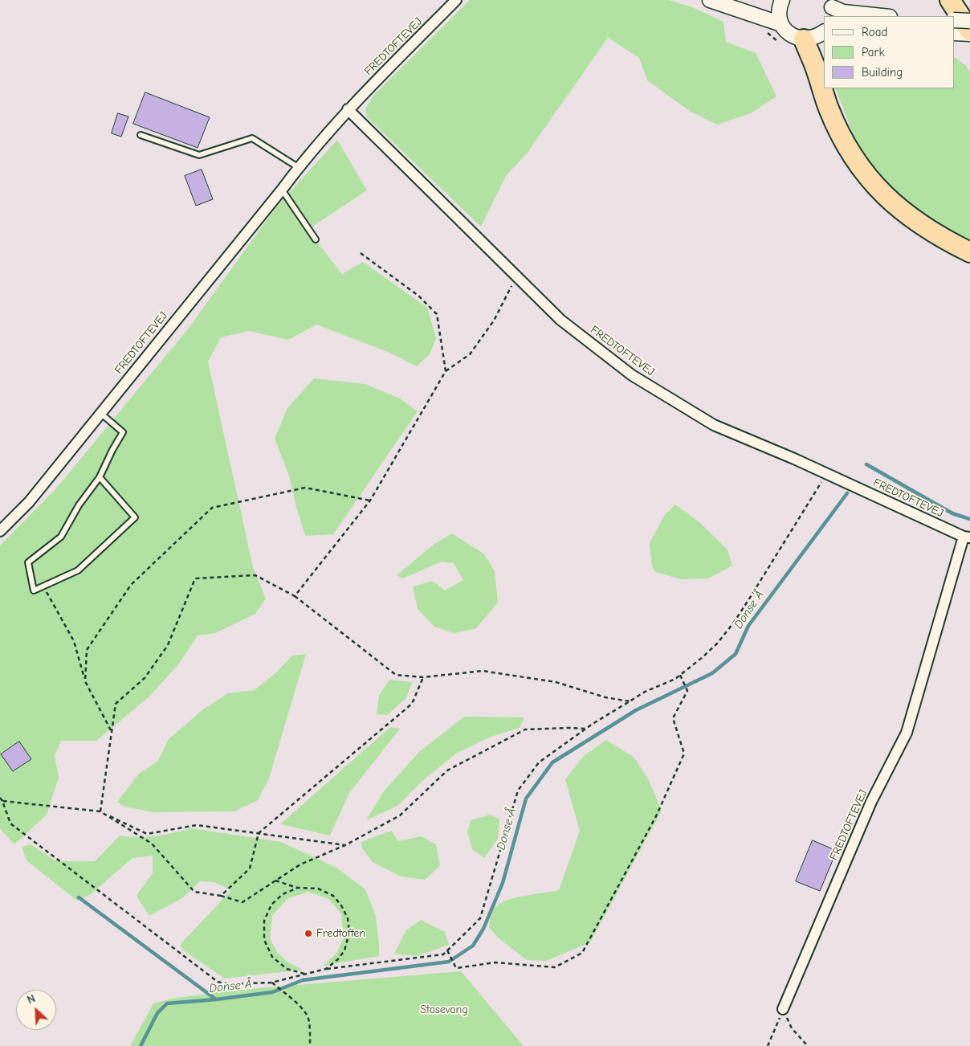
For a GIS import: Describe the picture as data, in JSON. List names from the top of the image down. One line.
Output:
{"streets":{"street":["FREDTOFTEVEJ"]},"water":["Donse Å"],"parks":["Stasevang"],"places":["Fredtoften"],"legend":["Road","Park","Building"],"north":"top left"}
